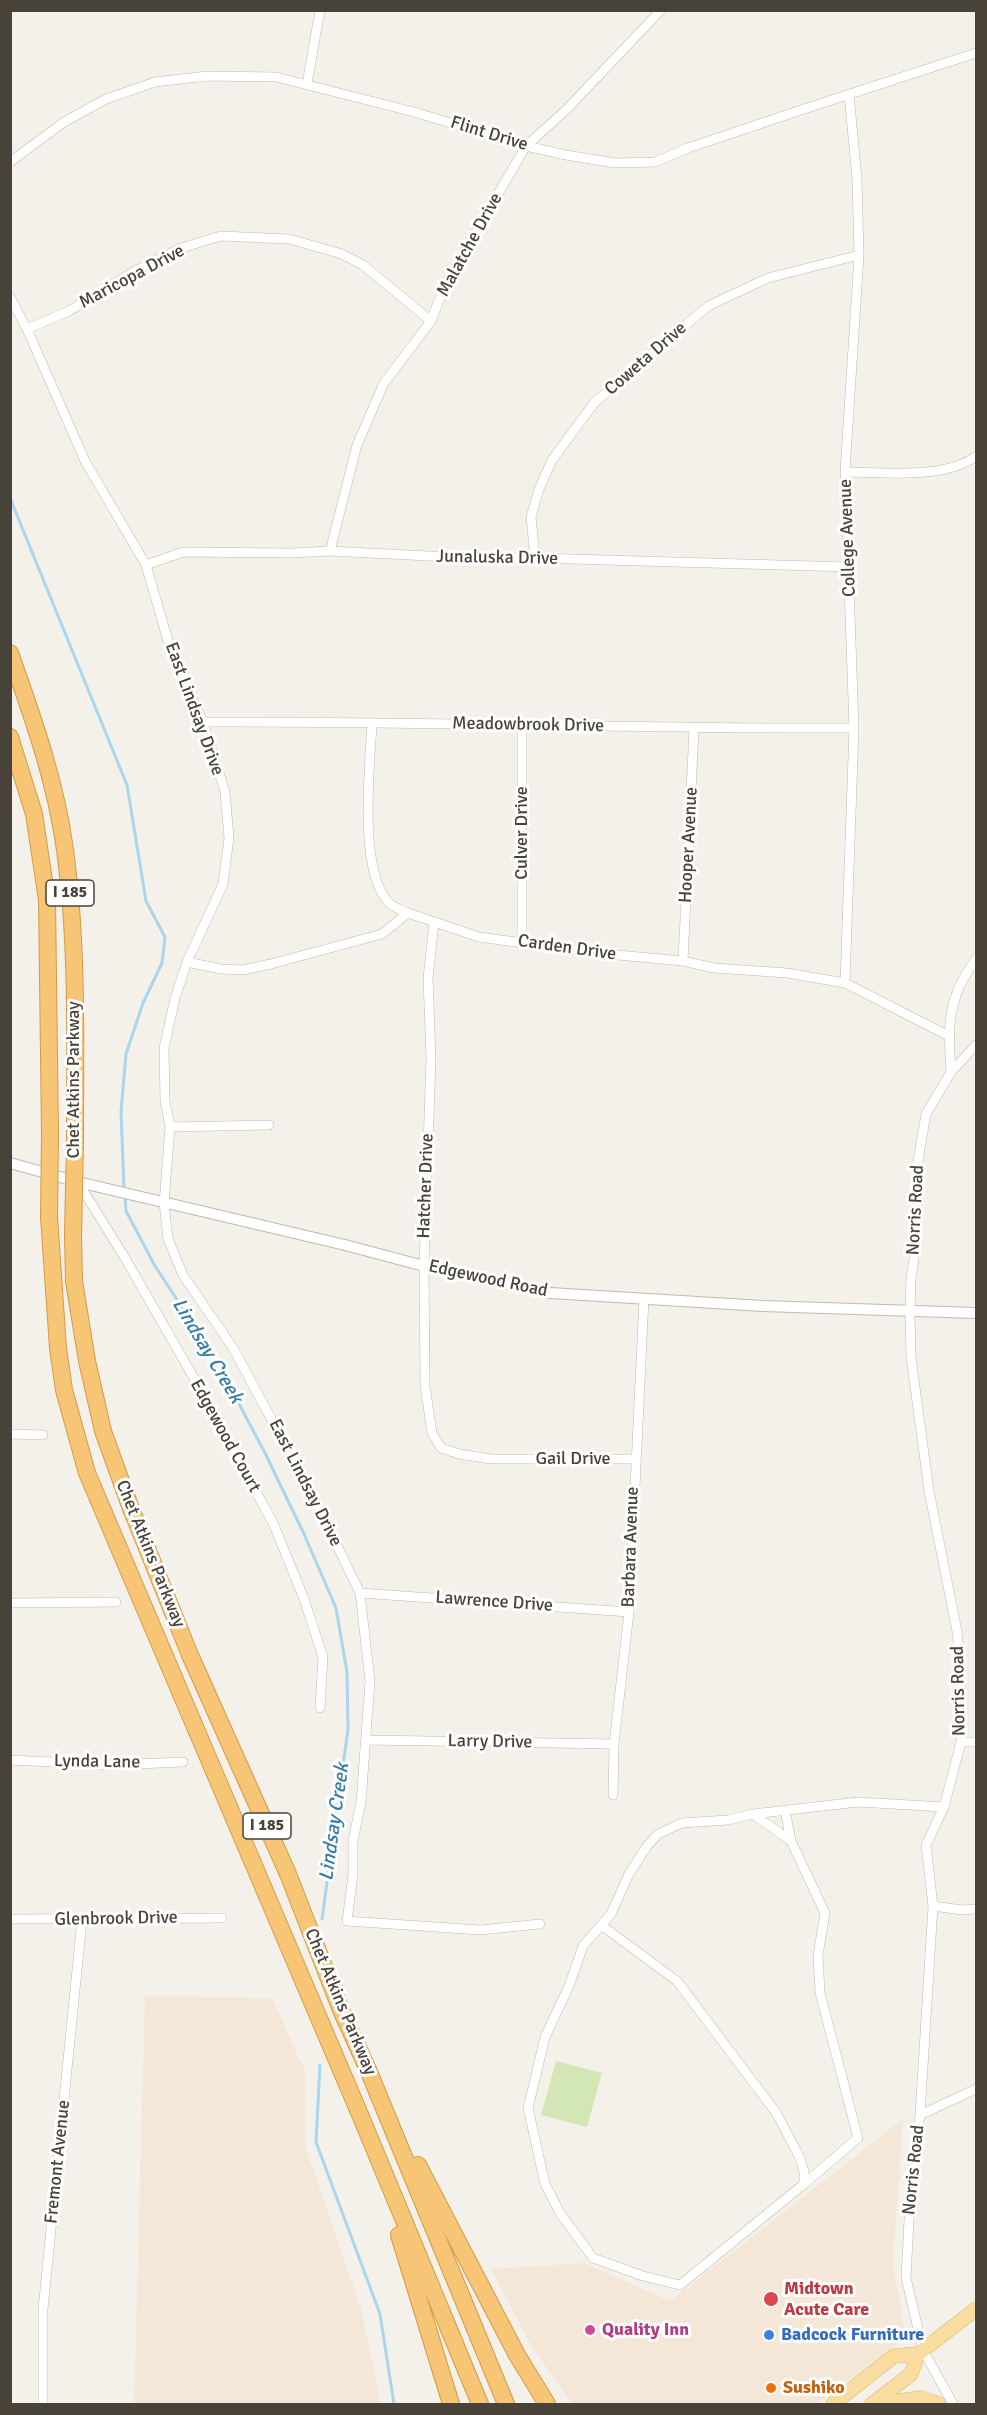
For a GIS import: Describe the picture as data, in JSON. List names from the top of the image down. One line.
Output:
{"streets":{"highway":["I 185","Chet Atkins Parkway"],"street":["Flint Drive","Malatche Drive","Maricopa Drive","Coweta Drive","College Avenue","Junaluska Drive","East Lindsay Drive","Meadowbrook Drive","Culver Drive","Hooper Avenue","Carden Drive","Hatcher Drive","Norris Road","Edgewood Road","Edgewood Court","Gail Drive","Barbara Avenue","Lawrence Drive","Larry Drive","Lynda Lane","Glenbrook Drive","Fremont Avenue"]},"crossings":[["Flint Drive","Malatche Drive"],["Flint Drive","College Avenue"],["Malatche Drive","Maricopa Drive"],["Malatche Drive","Junaluska Drive"],["Maricopa Drive","East Lindsay Drive"],["Coweta Drive","College Avenue"],["Coweta Drive","Junaluska Drive"],["College Avenue","Junaluska Drive"],["College Avenue","Meadowbrook Drive"],["College Avenue","Carden Drive"],["Junaluska Drive","East Lindsay Drive"],["East Lindsay Drive","Meadowbrook Drive"],["East Lindsay Drive","Edgewood Road"],["East Lindsay Drive","Lawrence Drive"],["East Lindsay Drive","Larry Drive"],["Meadowbrook Drive","Culver Drive"],["Meadowbrook Drive","Hooper Avenue"],["Culver Drive","Carden Drive"],["Hooper Avenue","Carden Drive"],["Carden Drive","Hatcher Drive"],["Hatcher Drive","Edgewood Road"],["Hatcher Drive","Gail Drive"],["Norris Road","Edgewood Road"],["Edgewood Road","Edgewood Court"],["Edgewood Road","Barbara Avenue"],["Gail Drive","Barbara Avenue"],["Barbara Avenue","Lawrence Drive"],["Barbara Avenue","Larry Drive"],["Glenbrook Drive","Fremont Avenue"]],"water":["Lindsay Creek"],"places":["Midtown Acute Care","Quality Inn","Badcock Furniture","Sushiko"]}
